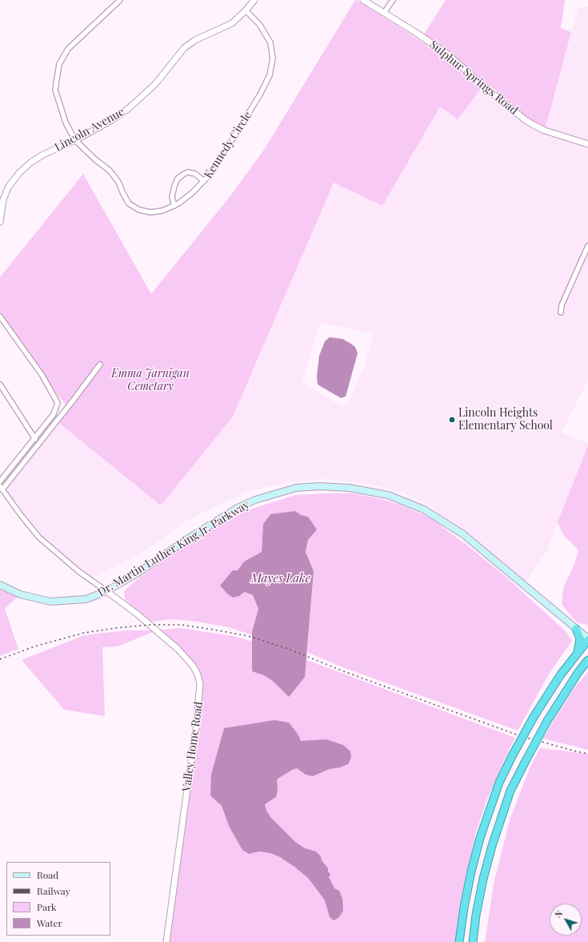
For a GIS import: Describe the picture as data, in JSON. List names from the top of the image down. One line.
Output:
{"streets":{"main road":["Dr. Martin Luther King Jr. Parkway"],"street":["Sulphur Springs Road","Lincoln Avenue","Kennedy Circle","Valley Home Road"]},"crossings":[["Lincoln Avenue","Kennedy Circle"],["Dr. Martin Luther King Jr. Parkway","Valley Home Road"]],"water":["Mayes Lake"],"parks":["Emma Jarnigan Cemetary"],"places":["Lincoln Heights Elementary School"],"legend":["Road","Railway","Park","Water"],"north":"top left"}
